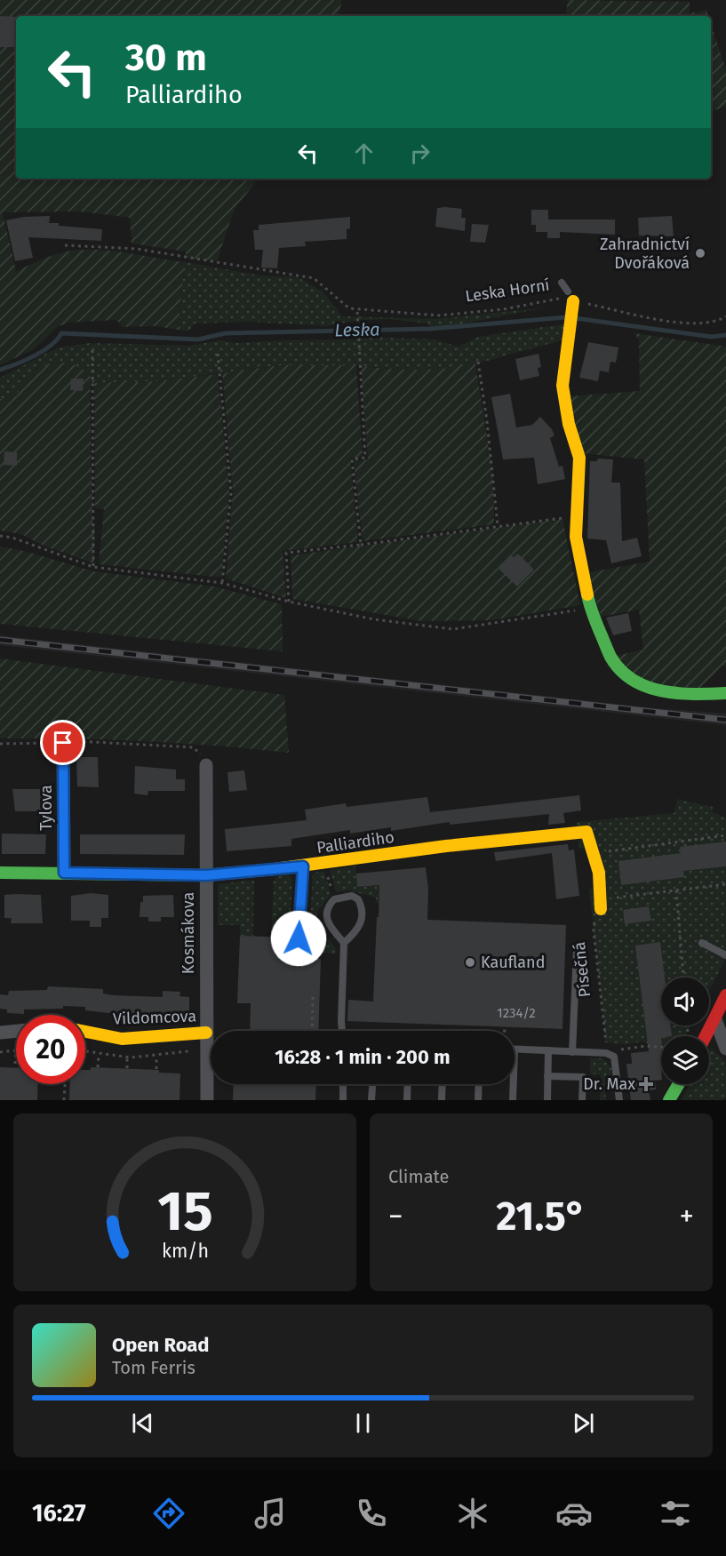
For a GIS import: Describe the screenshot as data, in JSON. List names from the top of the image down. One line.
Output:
{"streets":{"street":["Tylova","Palliardiho","Kosmákova","Vildomcova"],"path":["Leska Horní","Písečná"]},"crossings":[["Tylova","Palliardiho"],["Palliardiho","Kosmákova"],["Kosmákova","Vildomcova"]],"water":["Leska"],"places":{"other":["Zahradnictví Dvořáková","Kaufland"],"health":["Dr. Max"]},"house_numbers":["1234/2"],"page":{"turn":["30 m","Palliardiho"],"limit":"20","trip":"16:28 · 1 min · 200 m","tile":"Climate","heat":["−","21.5°","+"],"song":["Open Road","Tom Ferris"],"tabs":"16:27","gauge":["15","km/h"]}}
